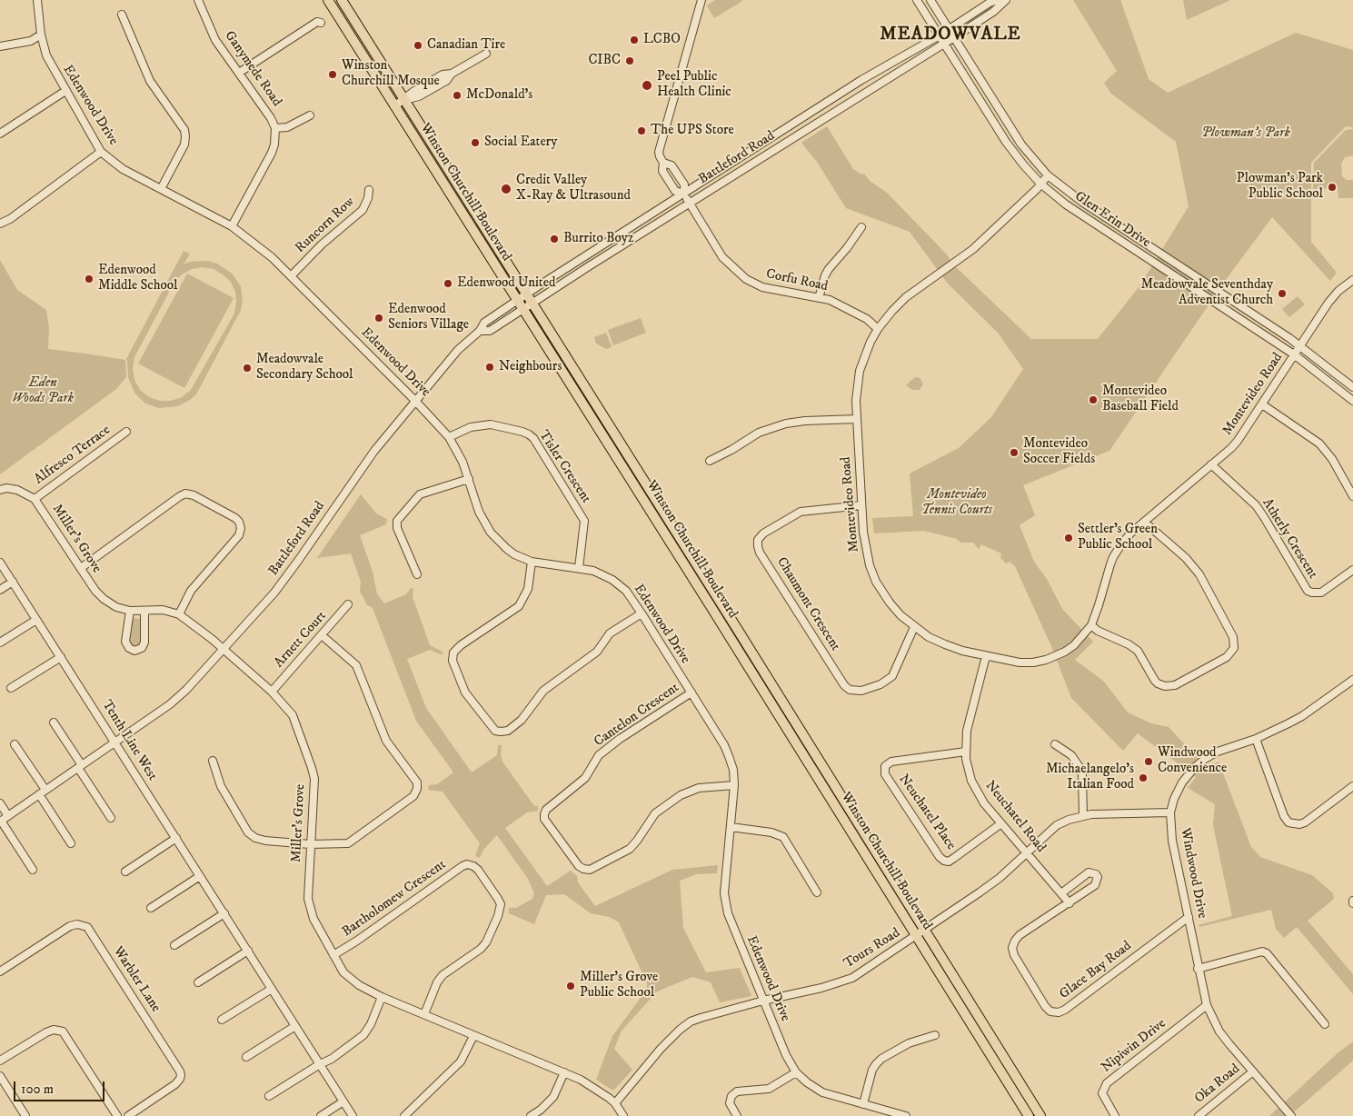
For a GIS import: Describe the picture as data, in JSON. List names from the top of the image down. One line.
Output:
{"streets":{"main road":["Winston Churchill Boulevard"],"street":["Ganymede Road","Edenwood Drive","Battleford Road","Glen Erin Drive","Runcorn Row","Corfu Road","Montevideo Road","Alfresco Terrace","Tisler Crescent","Miller's Grove","Atherly Crescent","Chaumont Crescent","Arnett Court","Cantelon Crescent","Tenth Line West","Neuchatel Place","Neuchatel Road","Windwood Drive","Bartholomew Crescent","Tours Road","Glace Bay Road","Warbler Lane","Nipiwin Drive","Oka Road"]},"crossings":[["Ganymede Road","Edenwood Drive"],["Edenwood Drive","Battleford Road"],["Edenwood Drive","Runcorn Row"],["Edenwood Drive","Tisler Crescent"],["Edenwood Drive","Cantelon Crescent"],["Edenwood Drive","Tours Road"],["Battleford Road","Winston Churchill Boulevard"],["Battleford Road","Glen Erin Drive"],["Battleford Road","Corfu Road"],["Battleford Road","Miller's Grove"],["Battleford Road","Tenth Line West"],["Winston Churchill Boulevard","Tours Road"],["Glen Erin Drive","Montevideo Road"],["Corfu Road","Montevideo Road"],["Montevideo Road","Atherly Crescent"],["Montevideo Road","Chaumont Crescent"],["Montevideo Road","Neuchatel Road"],["Alfresco Terrace","Miller's Grove"],["Miller's Grove","Arnett Court"],["Miller's Grove","Bartholomew Crescent"],["Miller's Grove","Tours Road"],["Neuchatel Place","Neuchatel Road"],["Neuchatel Road","Tours Road"],["Neuchatel Road","Glace Bay Road"],["Windwood Drive","Tours Road"],["Windwood Drive","Glace Bay Road"],["Windwood Drive","Nipiwin Drive"],["Windwood Drive","Oka Road"]],"districts":["MEADOWVALE"],"parks":["Plowman's Park","Eden Woods Park","Montevideo Tennis Courts"],"places":["LCBO","Canadian Tire","CIBC","Winston Churchill Mosque","Peel Public Health Clinic","McDonald's","The UPS Store","Social Eatery","Plowman's Park Public School","Credit Valley X-Ray & Ultrasound","Burrito Boyz","Edenwood Middle School","Edenwood United","Meadowvale Seventhday Adventist Church","Edenwood Seniors Village","Neighbours","Meadowvale Secondary School","Montevideo Baseball Field","Montevideo Soccer Fields","Settler's Green Public School","Windwood Convenience","Michaelangelo's Italian Food","Miller's Grove Public School"],"scale_bar":"100 m"}
